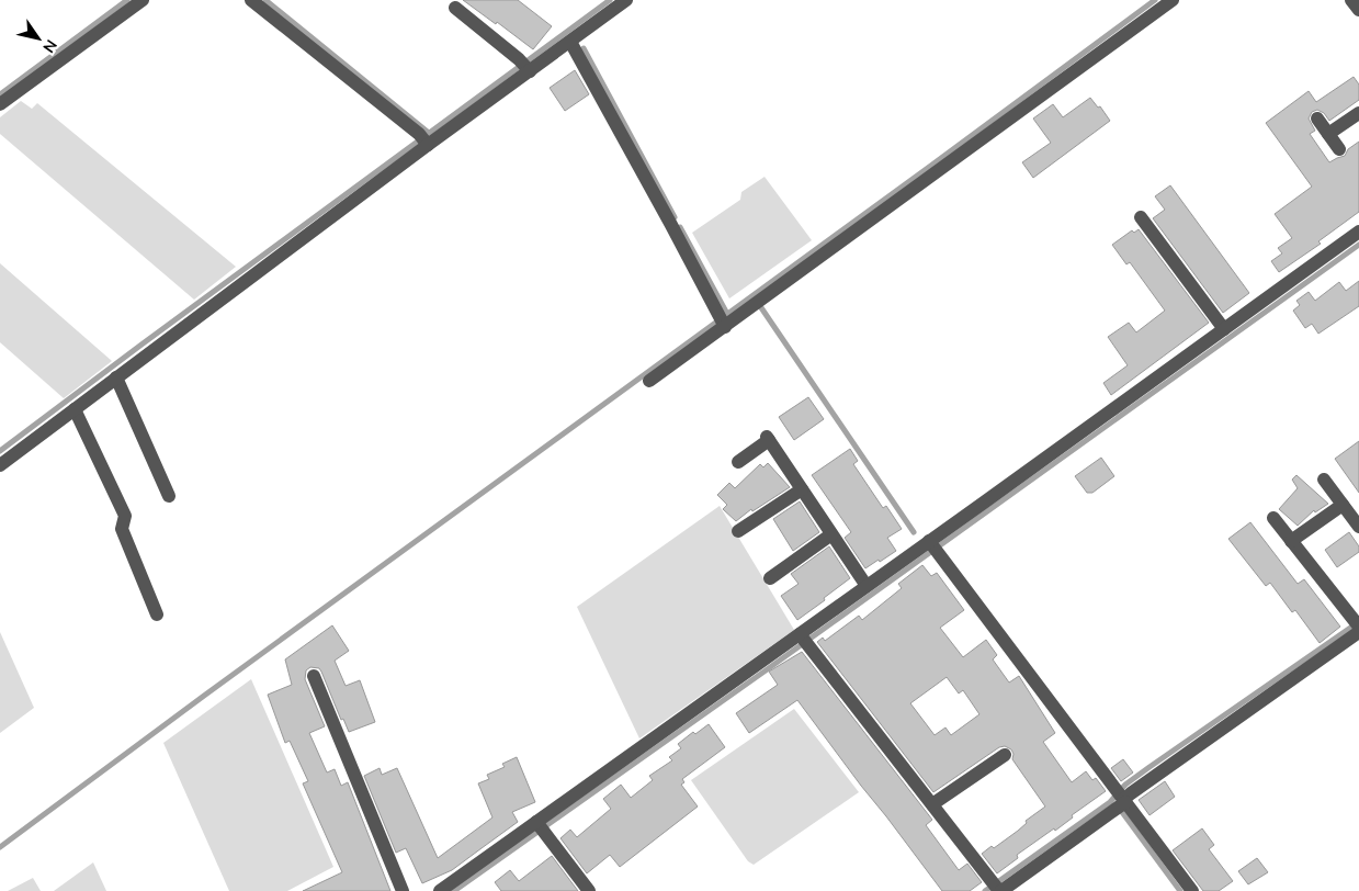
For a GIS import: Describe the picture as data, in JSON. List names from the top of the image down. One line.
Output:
{"north":"bottom right"}
